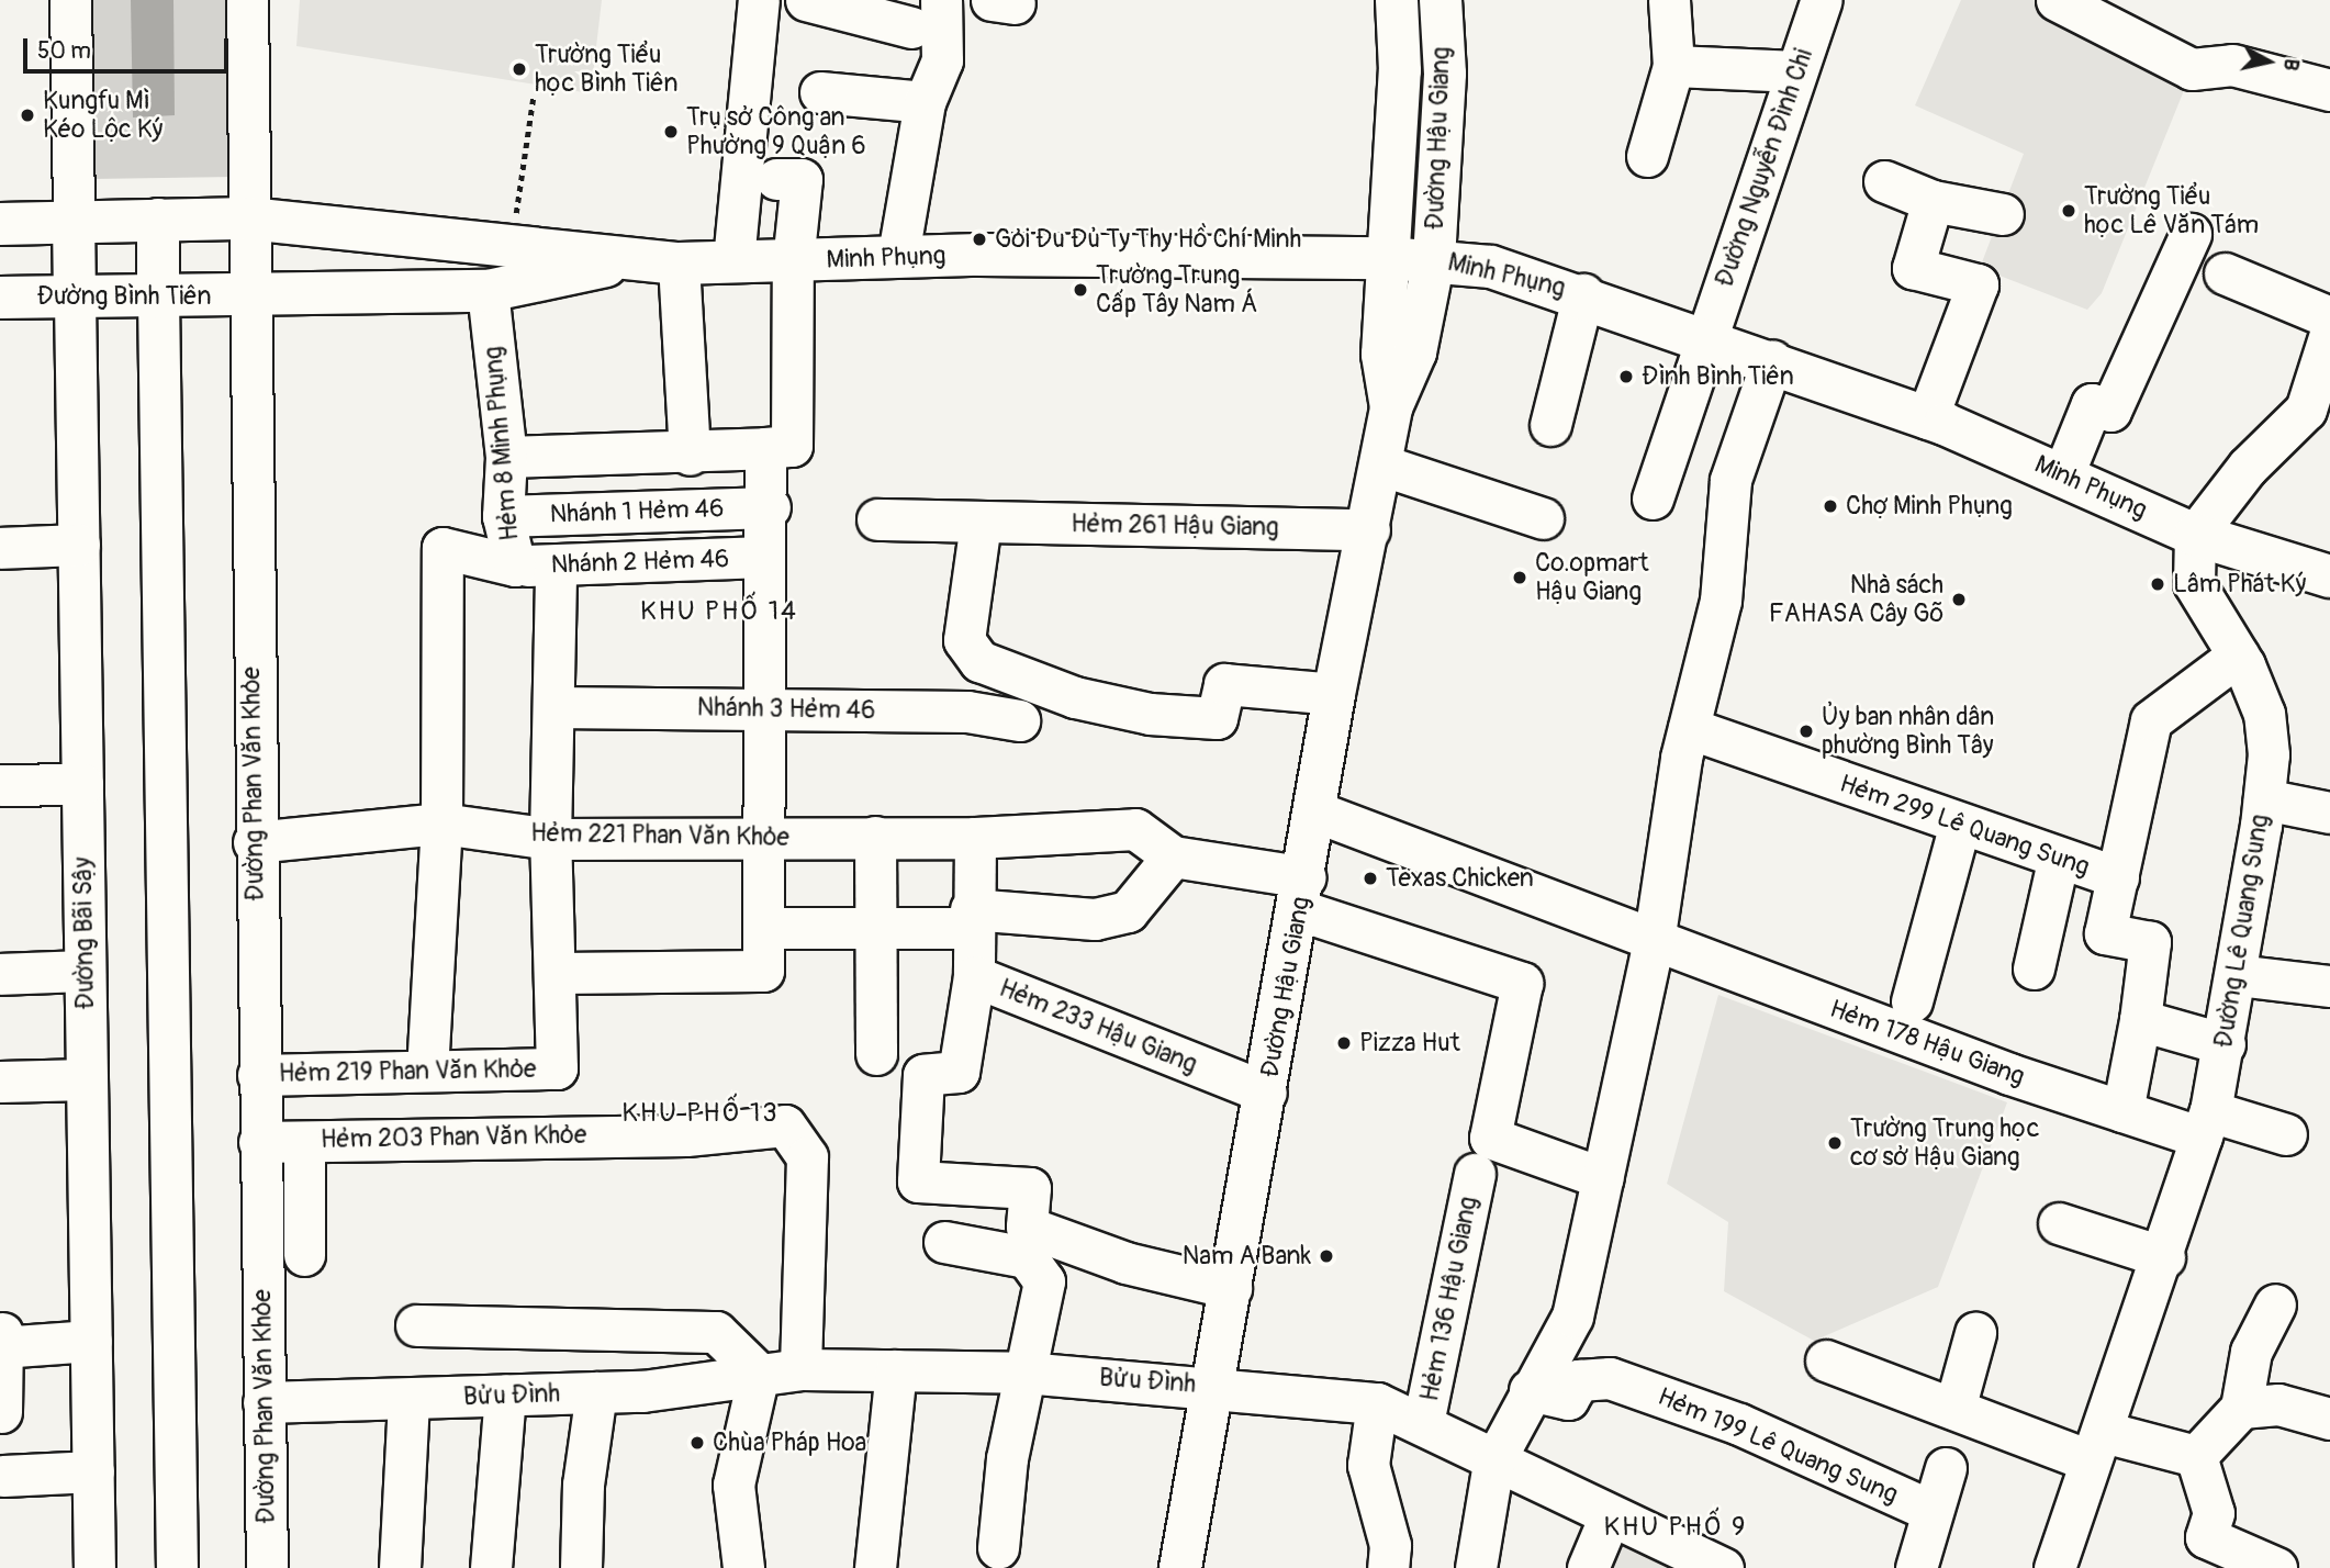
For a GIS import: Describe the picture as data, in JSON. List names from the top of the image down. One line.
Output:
{"streets":{"main road":["Đường Hậu Giang","Minh Phụng","Đường Bình Tiên"],"street":["Đường Nguyễn Đình Chi","Hẻm 8 Minh Phụng","Nhánh 1 Hẻm 46","Hẻm 261 Hậu Giang","Nhánh 2 Hẻm 46","Nhánh 3 Hẻm 46","Đường Phan Văn Khỏe","Hẻm 299 Lê Quang Sung","Hẻm 221 Phan Văn Khỏe","Đường Lê Quang Sung","Đường Bãi Sậy","Hẻm 233 Hậu Giang","Hẻm 178 Hậu Giang","Hẻm 219 Phan Văn Khỏe","Hẻm 203 Phan Văn Khỏe","Hẻm 136 Hậu Giang","Bửu Đình","Hẻm 199 Lê Quang Sung"]},"crossings":[["Đường Hậu Giang","Minh Phụng"],["Đường Hậu Giang","Hẻm 261 Hậu Giang"],["Đường Hậu Giang","Hẻm 233 Hậu Giang"],["Đường Hậu Giang","Hẻm 178 Hậu Giang"],["Đường Hậu Giang","Hẻm 136 Hậu Giang"],["Đường Hậu Giang","Bửu Đình"],["Đường Nguyễn Đình Chi","Minh Phụng"],["Minh Phụng","Đường Bình Tiên"],["Minh Phụng","Hẻm 8 Minh Phụng"],["Minh Phụng","Đường Phan Văn Khỏe"],["Minh Phụng","Đường Lê Quang Sung"],["Đường Bình Tiên","Đường Phan Văn Khỏe"],["Đường Bình Tiên","Đường Bãi Sậy"],["Hẻm 8 Minh Phụng","Nhánh 1 Hẻm 46"],["Hẻm 8 Minh Phụng","Nhánh 2 Hẻm 46"],["Hẻm 8 Minh Phụng","Hẻm 221 Phan Văn Khỏe"],["Đường Phan Văn Khỏe","Hẻm 221 Phan Văn Khỏe"],["Đường Phan Văn Khỏe","Hẻm 219 Phan Văn Khỏe"],["Đường Phan Văn Khỏe","Hẻm 203 Phan Văn Khỏe"],["Đường Phan Văn Khỏe","Bửu Đình"],["Hẻm 221 Phan Văn Khỏe","Hẻm 233 Hậu Giang"],["Đường Lê Quang Sung","Hẻm 178 Hậu Giang"],["Hẻm 203 Phan Văn Khỏe","Bửu Đình"],["Hẻm 136 Hậu Giang","Bửu Đình"]],"districts":["KHU PHỐ 14","KHU PHỐ 13","KHU PHỐ 9"],"places":["Trường Tiểu học Bình Tiên","Kungfu Mì Kéo Lộc Ký","Trụ sở Công an Phường 9 Quận 6","Trường Tiểu học Lê Văn Tám","Gỏi Đu Đủ Ty Thy Hồ Chí Minh","Trường Trung Cấp Tây Nam Á","Đình Bình Tiên","Chợ Minh Phụng","Co.opmart Hậu Giang","Lâm Phát Ký","Nhà sách FAHASA Cây Gõ","Ủy ban nhân dân phường Bình Tây","Texas Chicken","Pizza Hut","Trường Trung học cơ sở Hậu Giang","Nam A Bank","Chùa Pháp Hoa"],"scale_bar":"50 m","north":"right"}
